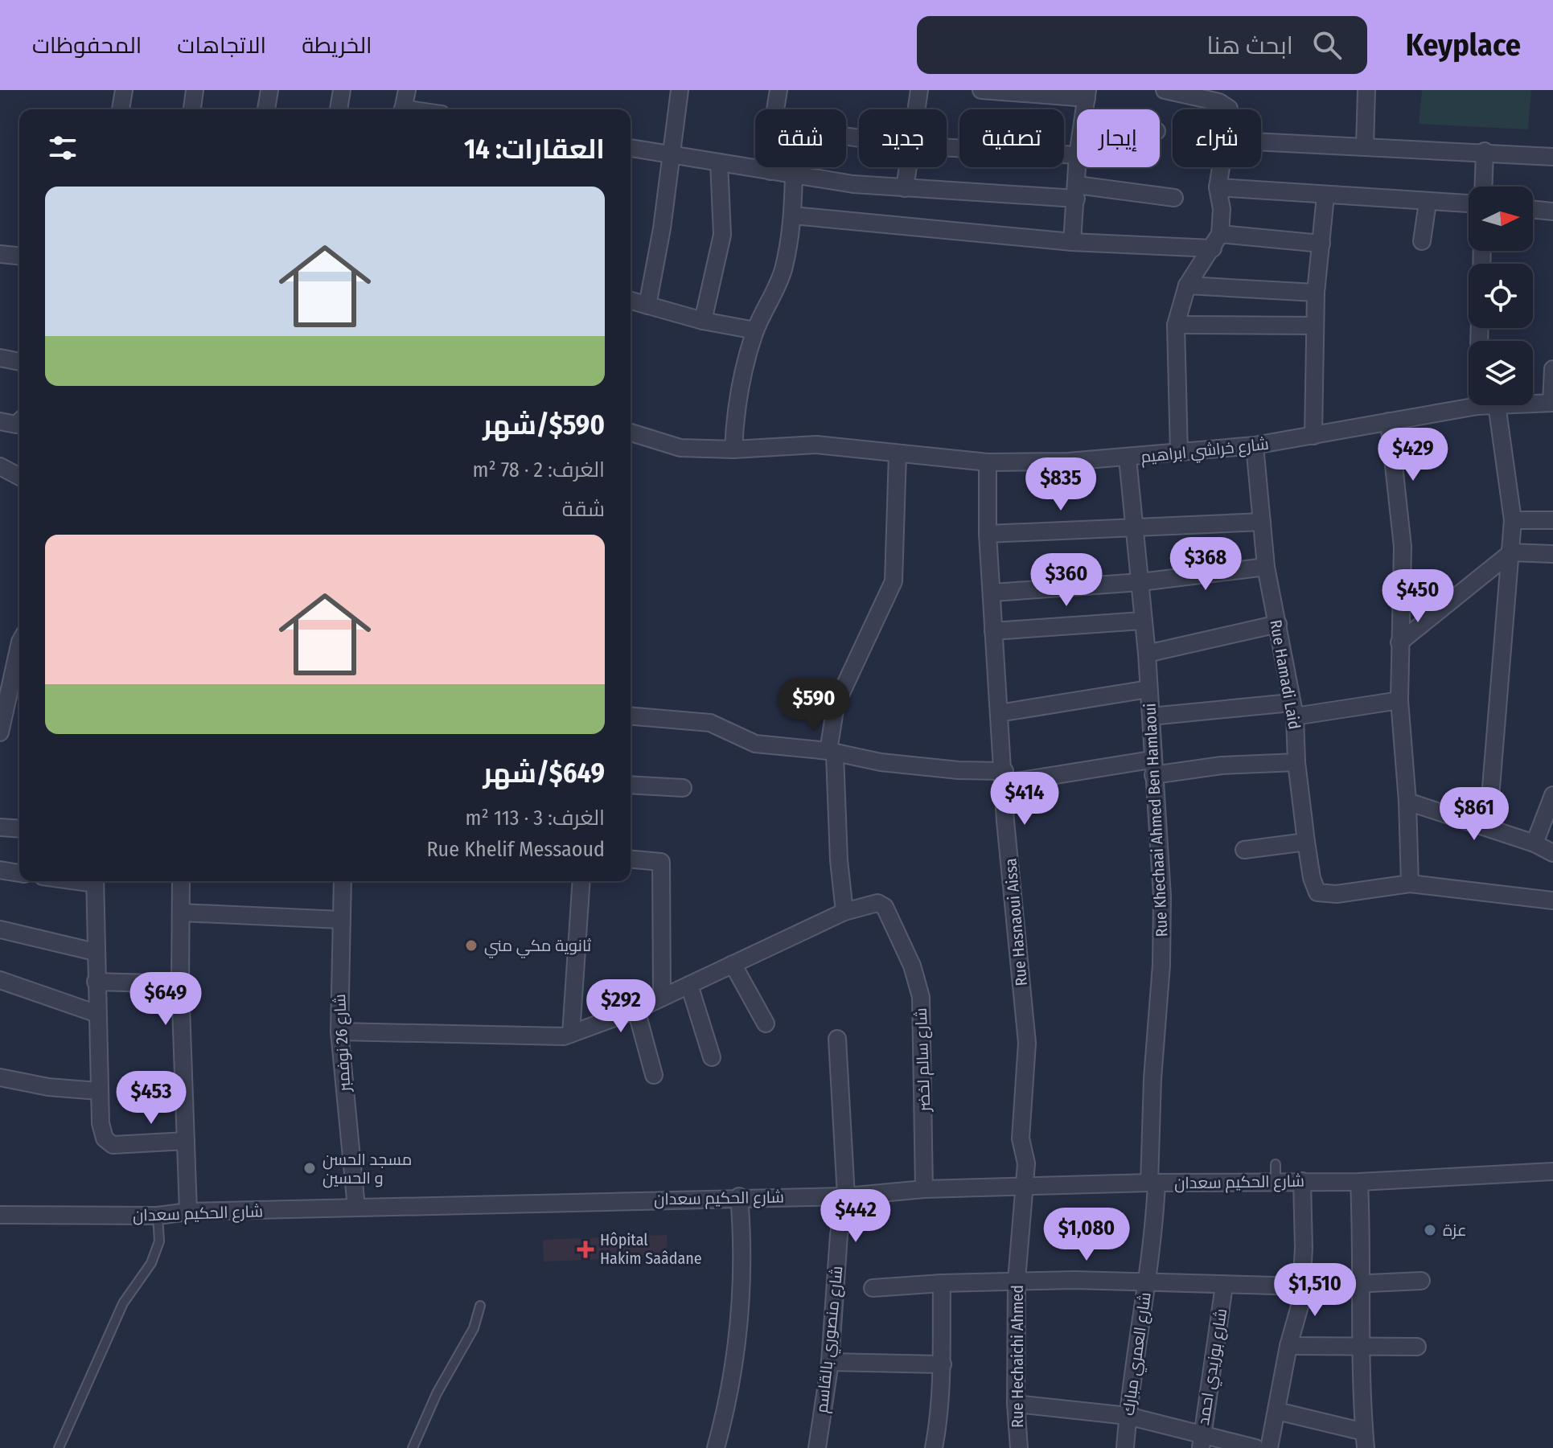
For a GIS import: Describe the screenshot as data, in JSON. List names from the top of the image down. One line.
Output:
{"streets":{"street":["شارع خراشي ابراهيم","Rue Hamadi Laid","Rue Khechaai Ahmed Ben Hamlaoui","Rue Hasnaoui Aissa","شارع 26 نوفمبر","شارع سالم لخضر","شارع الحكيم سعدان","شارع منصوري بالقاسم","شارع العمري مبارك","Rue Hechaichi Ahmed","شارع بوزيدي احمد"]},"crossings":[["شارع خراشي ابراهيم","Rue Hamadi Laid"],["شارع خراشي ابراهيم","Rue Khechaai Ahmed Ben Hamlaoui"],["شارع خراشي ابراهيم","Rue Hasnaoui Aissa"],["Rue Khechaai Ahmed Ben Hamlaoui","شارع الحكيم سعدان"],["Rue Khechaai Ahmed Ben Hamlaoui","شارع العمري مبارك"],["Rue Hasnaoui Aissa","شارع الحكيم سعدان"],["Rue Hasnaoui Aissa","Rue Hechaichi Ahmed"],["شارع 26 نوفمبر","شارع الحكيم سعدان"],["شارع سالم لخضر","شارع الحكيم سعدان"],["شارع الحكيم سعدان","شارع منصوري بالقاسم"],["شارع الحكيم سعدان","شارع العمري مبارك"],["شارع الحكيم سعدان","Rue Hechaichi Ahmed"]],"places":{"other":["ثانوية مكي مني","مسجد الحسن و الحسين","عزة"],"health":["Hôpital Hakim Saâdane"]},"north":"right","page":{"header":"Keyplace","search":"ابحث هنا","nav":["الخريطة","الاتجاهات","المحفوظات"],"chip":["شراء","إيجار","تصفية","جديد","شقة"],"heading":"العقارات: 14","list":[{"name":"$590/شهر","note":"الغرف: 2 · 78 m² · شقة"},{"name":"$649/شهر","note":"الغرف: 3 · 113 m² · Rue Khelif Messaoud"}],"price":["$429","$835","$368","$360","$450","$590","$414","$861","$649","$292","$453","$442","$1,080","$1,510"]}}
